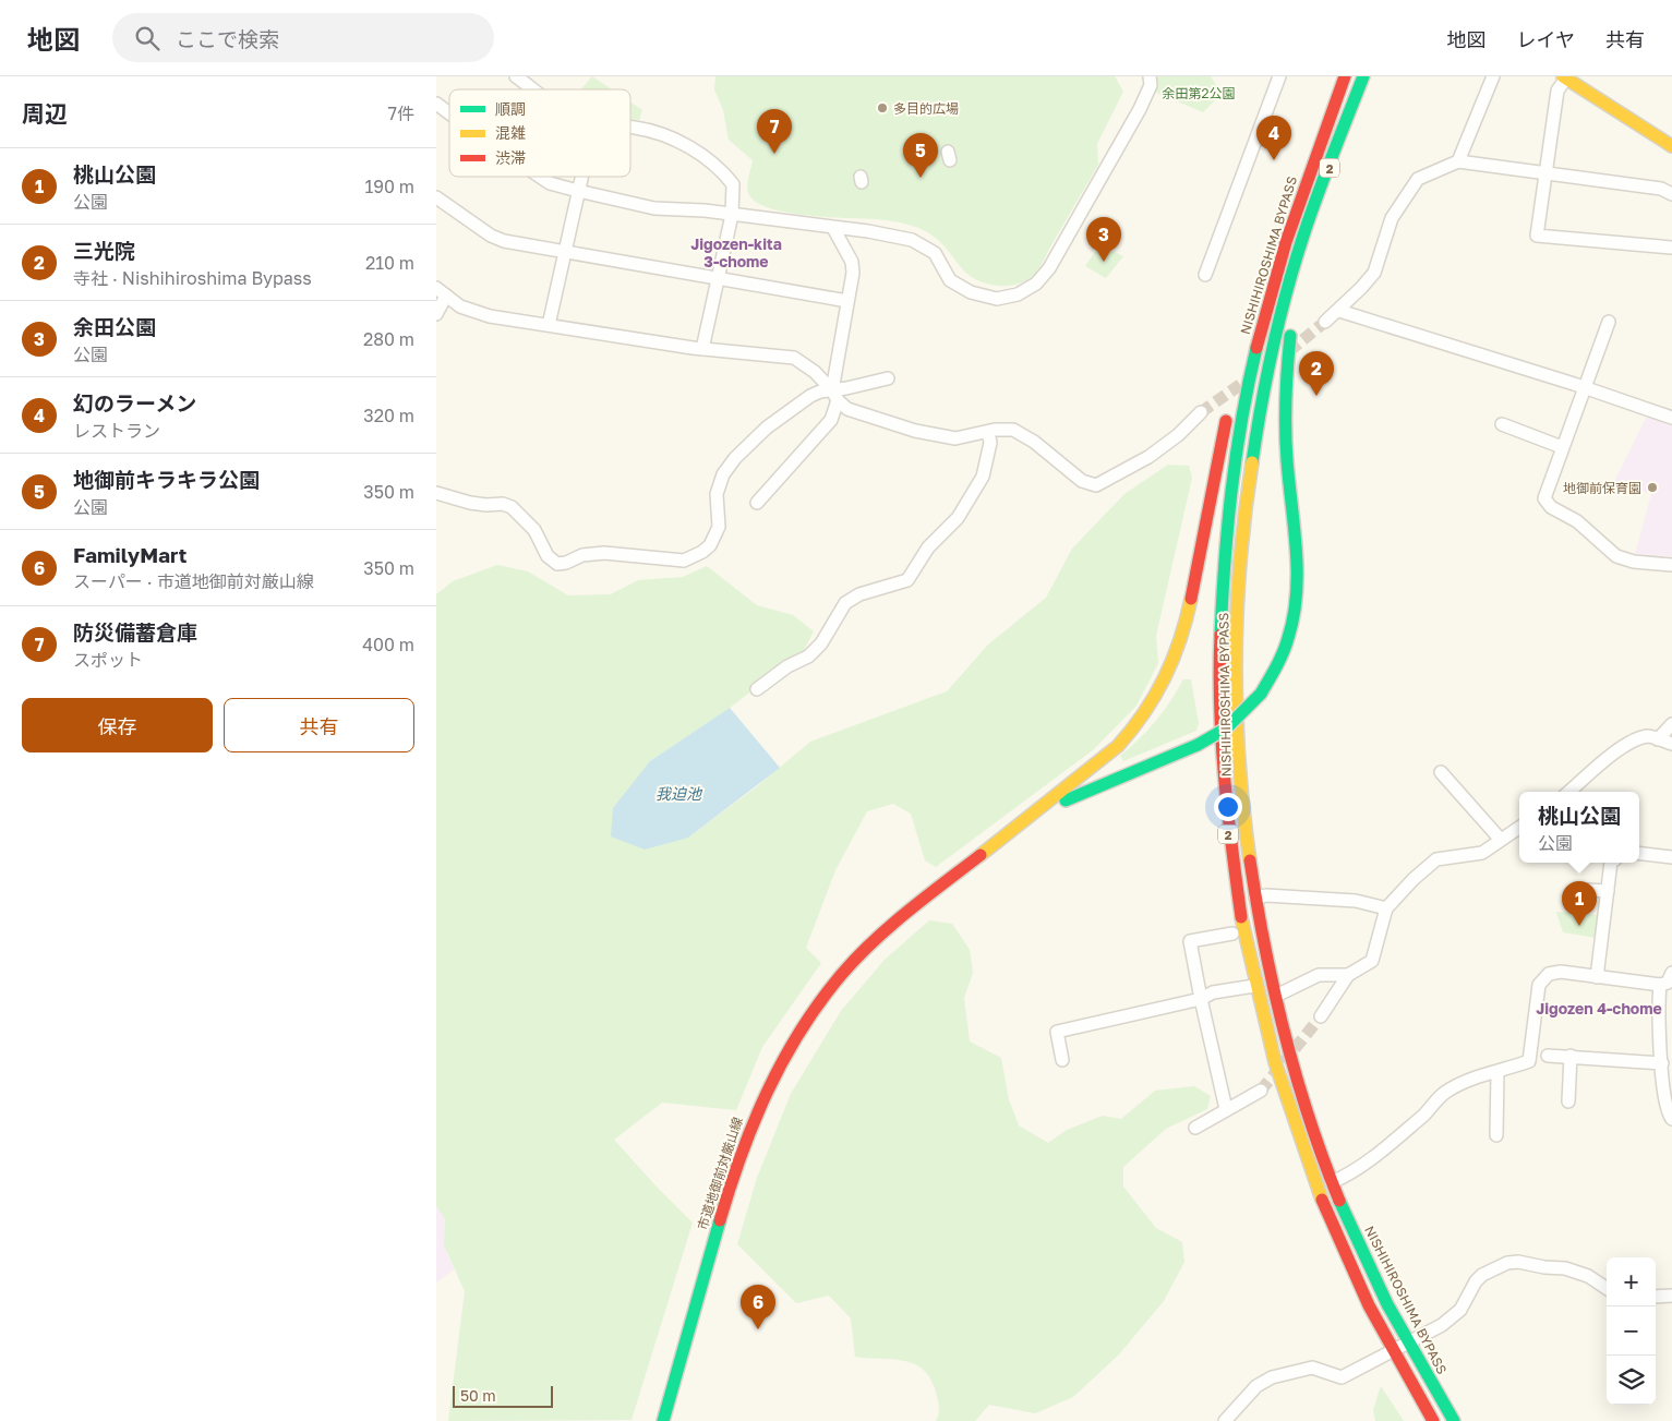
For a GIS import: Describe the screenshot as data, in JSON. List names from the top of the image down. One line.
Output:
{"streets":{"main road":["2","NISHIHIROSHIMA BYPASS","市道地御前対厳山線"]},"districts":["Jigozen-kita 3-chome","Jigozen 4-chome"],"water":["我迫池"],"parks":["余田第2公園"],"places":["多目的広場","地御前保育園"],"legend":["順調","混雑","渋滞"],"scale_bar":"50 m","page":{"header":"地図","search":"ここで検索","nav":["地図","レイヤ","共有"],"heading":["周辺","7件"],"pins":["7","4","5","3","2","1","6"],"list":[{"mark":"1","name":"桃山公園","note":"公園","value":"190 m"},{"mark":"2","name":"三光院","note":"寺社 · Nishihiroshima Bypass","value":"210 m"},{"mark":"3","name":"余田公園","note":"公園","value":"280 m"},{"mark":"4","name":"幻のラーメン","note":"レストラン","value":"320 m"},{"mark":"5","name":"地御前キラキラ公園","note":"公園","value":"350 m"},{"mark":"6","name":"FamilyMart","note":"スーパー · 市道地御前対厳山線","value":"350 m"},{"mark":"7","name":"防災備蓄倉庫","note":"スポット","value":"400 m"}],"buttons":["保存","共有"],"popup":["桃山公園","公園"],"map_buttons":["+","−"],"scale":"50 m"}}
